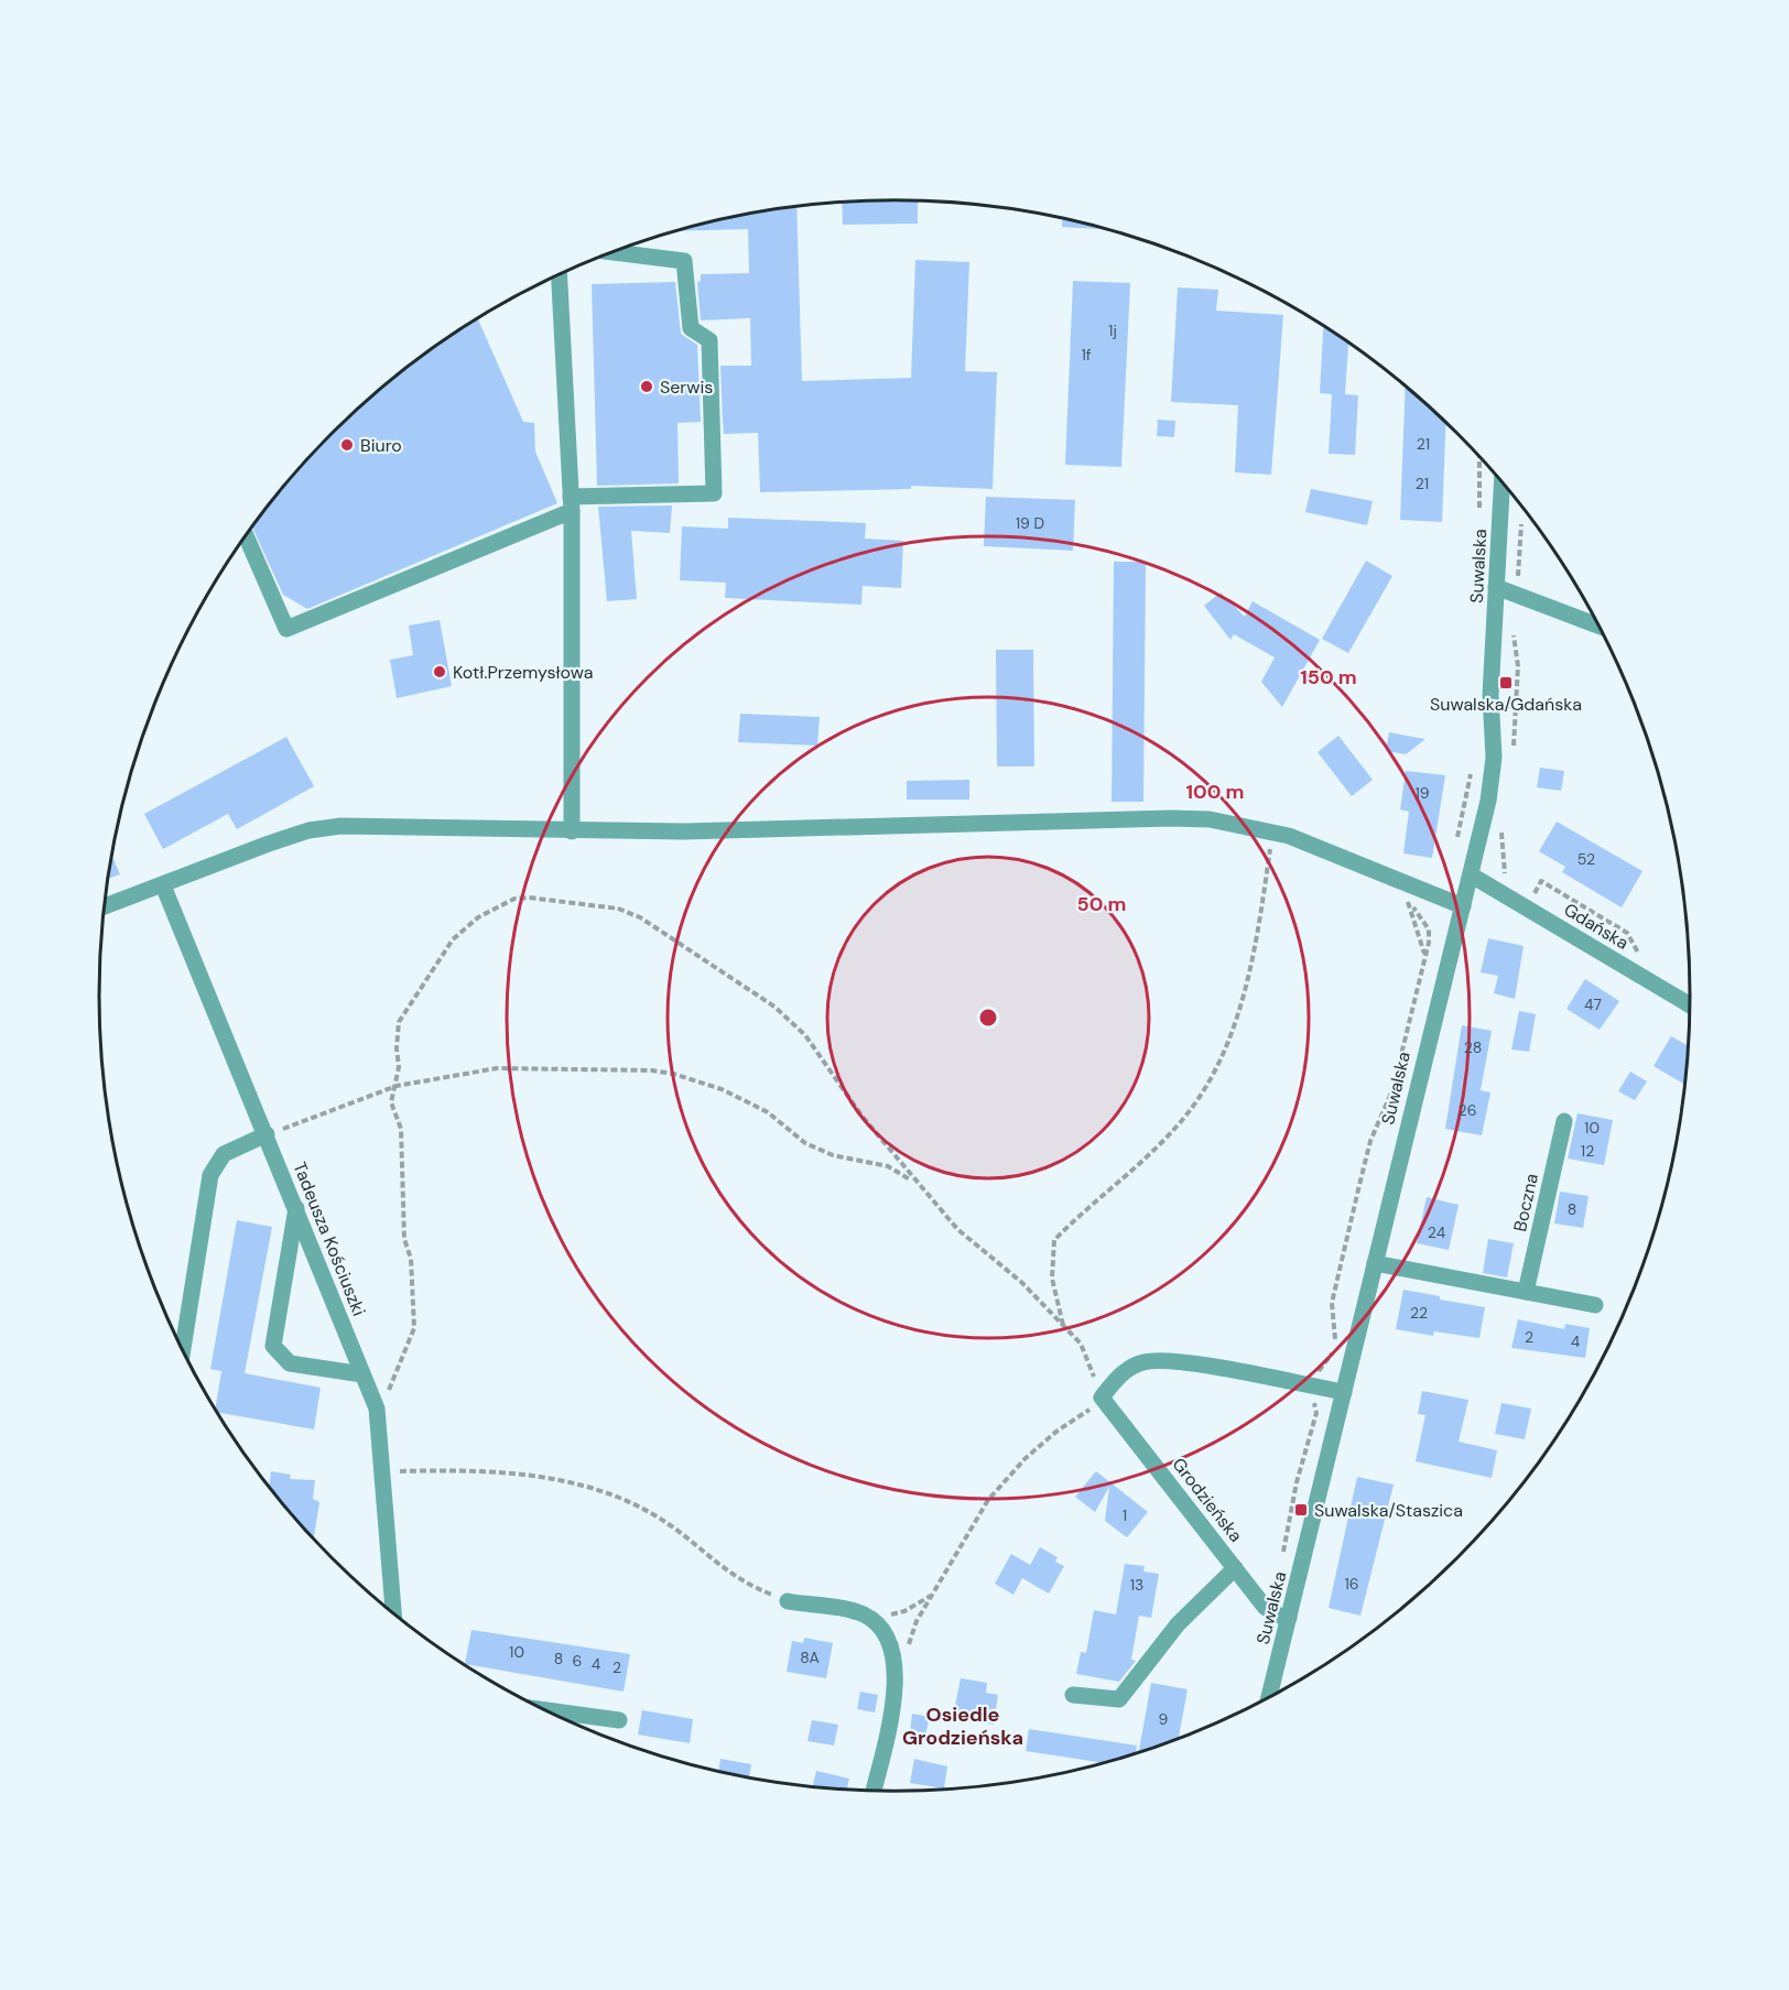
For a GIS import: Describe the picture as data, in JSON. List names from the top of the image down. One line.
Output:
{"streets":{"street":["Suwalska","Gdańska","Boczna","Tadeusza Kościuszki","Grodzieńska"]},"crossings":[["Suwalska","Gdańska"],["Suwalska","Grodzieńska"]],"districts":["Osiedle Grodzieńska"],"places":{"other":["Serwis","Biuro","Kotł.Przemysłowa"],"transit":["Suwalska/Gdańska","Suwalska/Staszica"]},"house_numbers":["1j","1f","21","21","19 D","19","52","47","28","26","10","12","8","24","22","2","4","1","16","13","10","8A","8","6","4","2","9"],"rings":["150 m","100 m","50 m"]}
